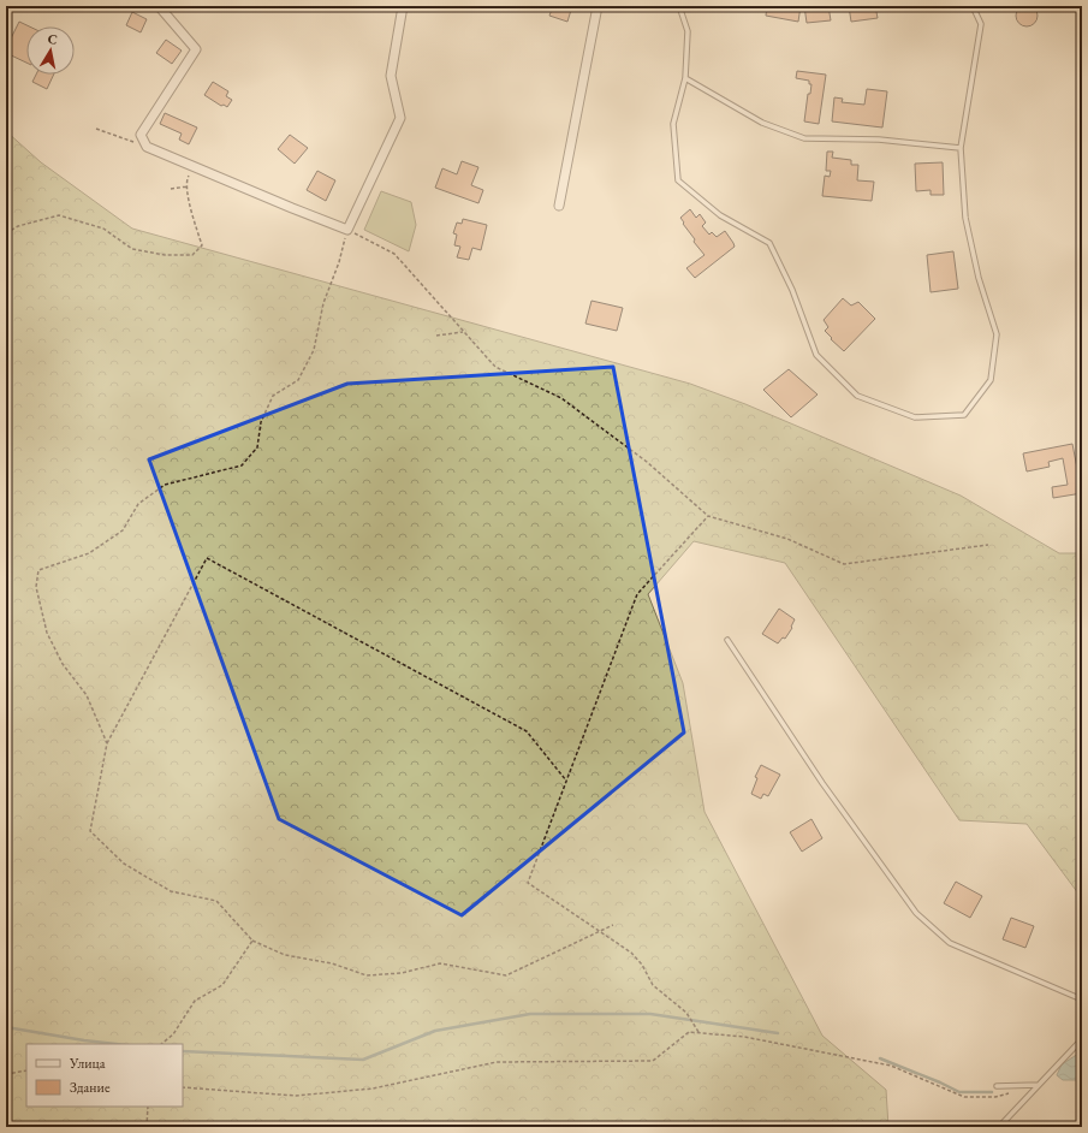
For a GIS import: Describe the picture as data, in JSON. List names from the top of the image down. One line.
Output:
{"legend":["Улица","Здание"],"north":"top"}
